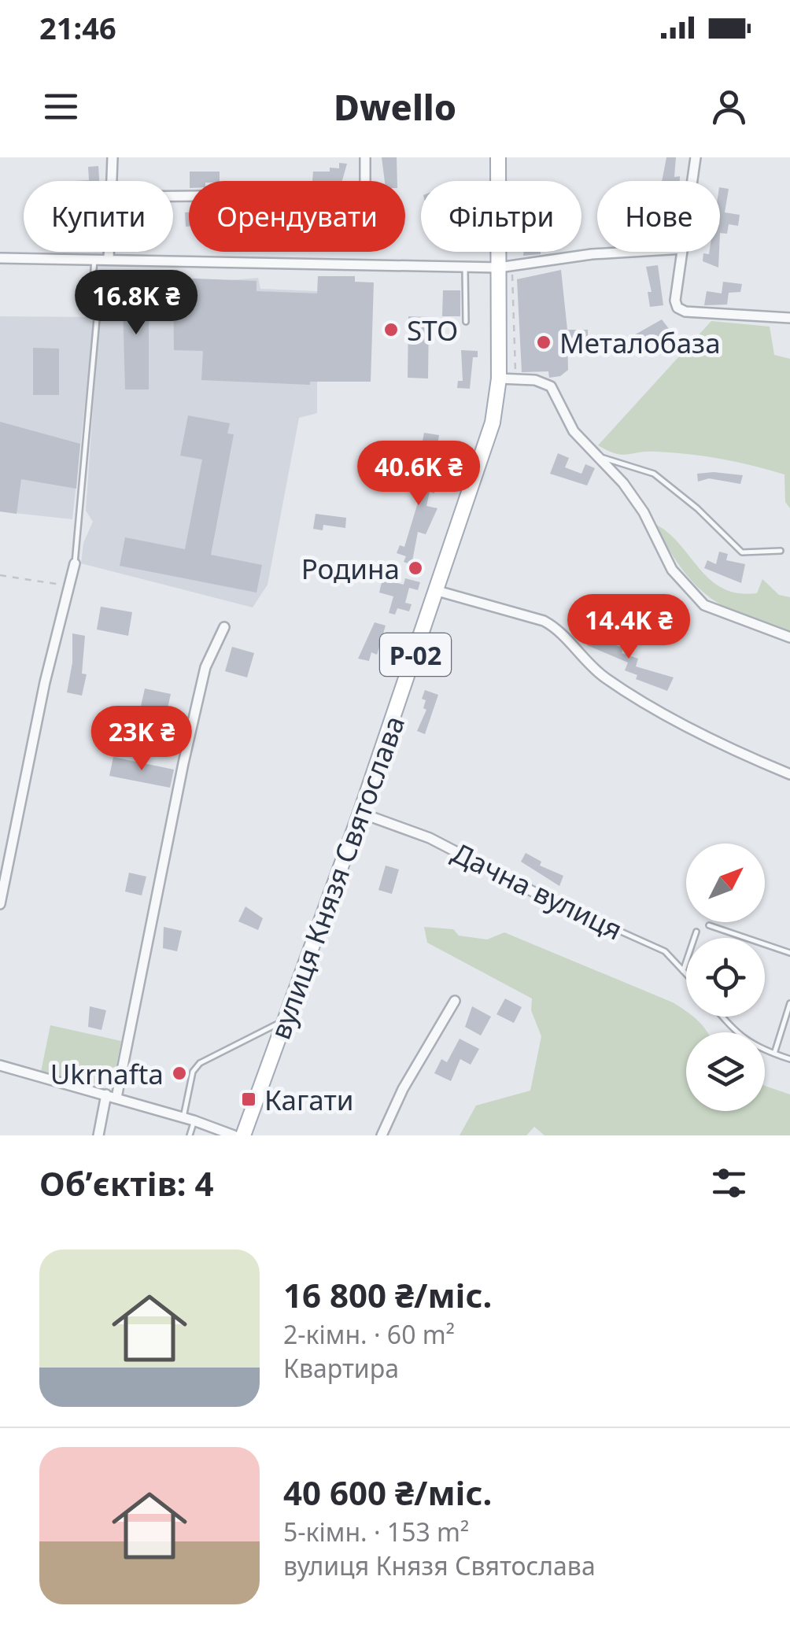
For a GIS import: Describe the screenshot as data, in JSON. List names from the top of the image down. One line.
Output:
{"streets":{"main road":["Р-02","вулиця Князя Святослава"],"street":["Дачна вулиця"]},"crossings":[["вулиця Князя Святослава","Дачна вулиця"]],"places":{"other":["STO","Металобаза","Родина","Ukrnafta"],"transit":["Кагати"]},"north":"top right","page":{"status":"21:46","header":"Dwello","chip":["Купити","Орендувати","Фільтри","Нове"],"price":["16.8K ₴","40.6K ₴","14.4K ₴","23K ₴"],"heading":"Об’єктів: 4","list":[{"name":"16 800 ₴/міс.","note":"2-кімн. · 60 m² · Квартира"},{"name":"40 600 ₴/міс.","note":"5-кімн. · 153 m² · вулиця Князя Святослава"}]}}
